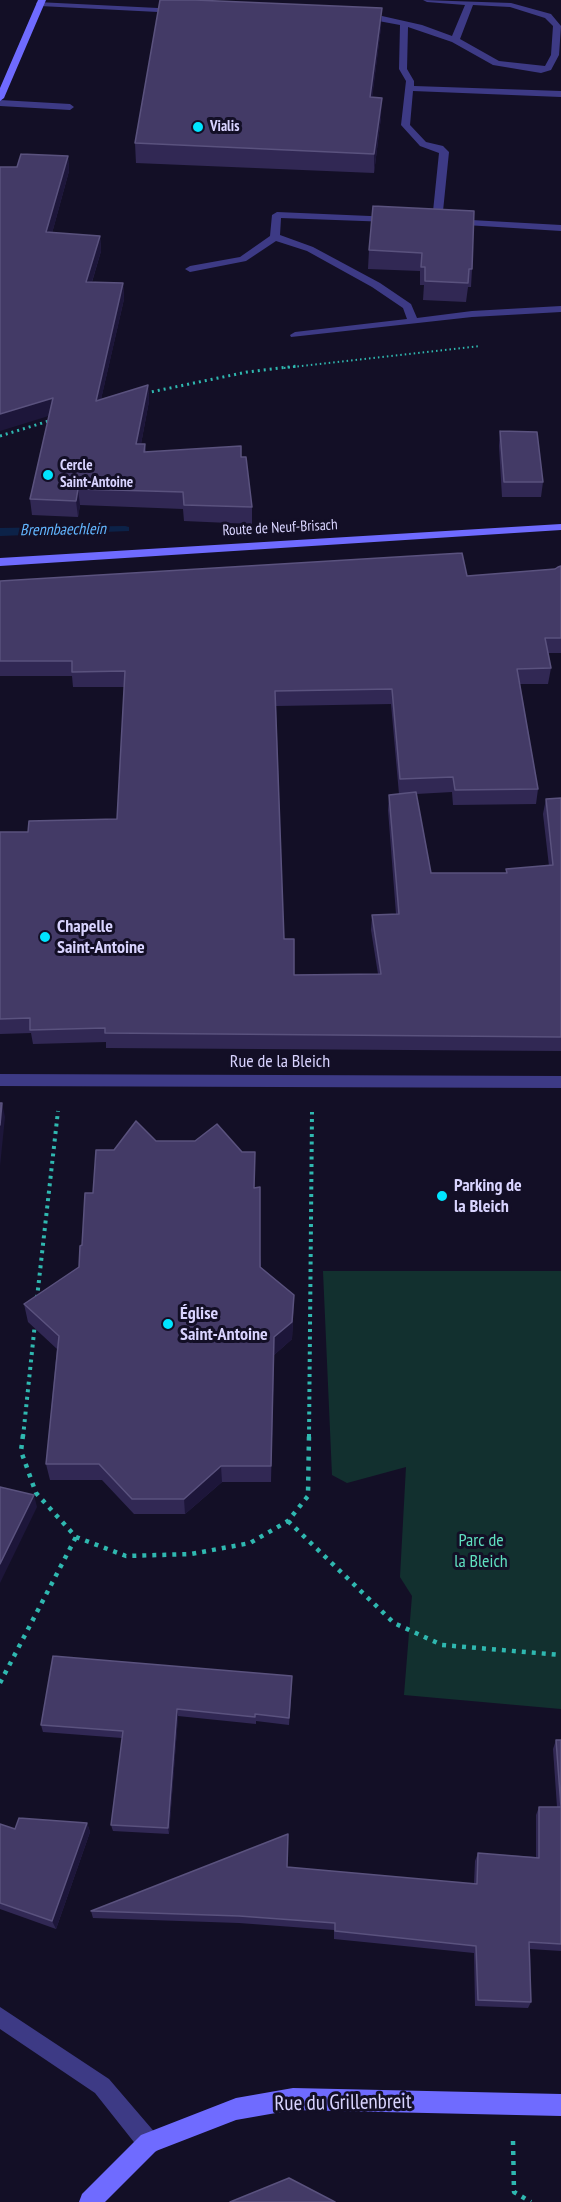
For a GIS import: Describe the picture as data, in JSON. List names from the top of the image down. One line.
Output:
{"streets":{"street":["Route de Neuf-Brisach","Rue de la Bleich","Rue du Grillenbreit"]},"water":["Brennbaechlein"],"parks":["Parc de la Bleich"],"places":["Vialis","Cercle Saint-Antoine","Chapelle Saint-Antoine","Parking de la Bleich","Église Saint-Antoine"]}
